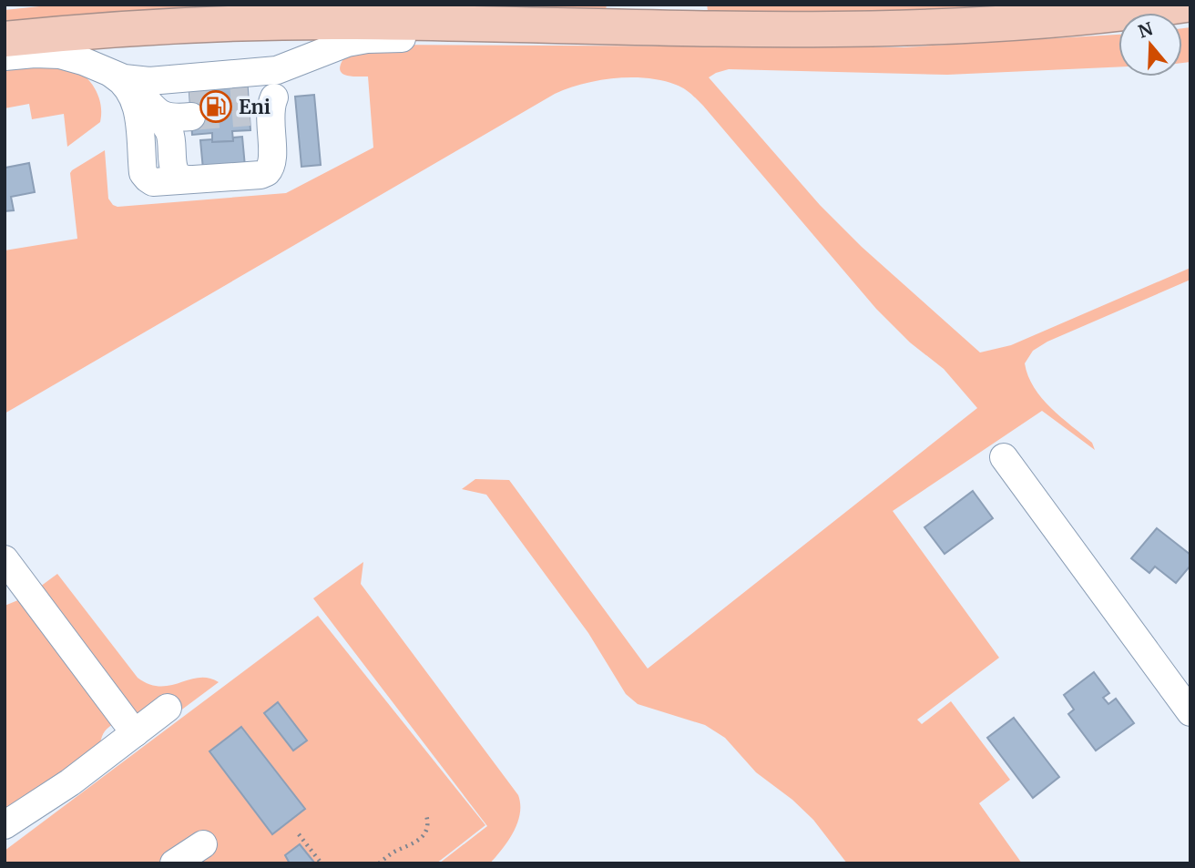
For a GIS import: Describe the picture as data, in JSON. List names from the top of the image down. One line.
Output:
{"places":{"fuel station":["Eni"]},"north":"top"}
